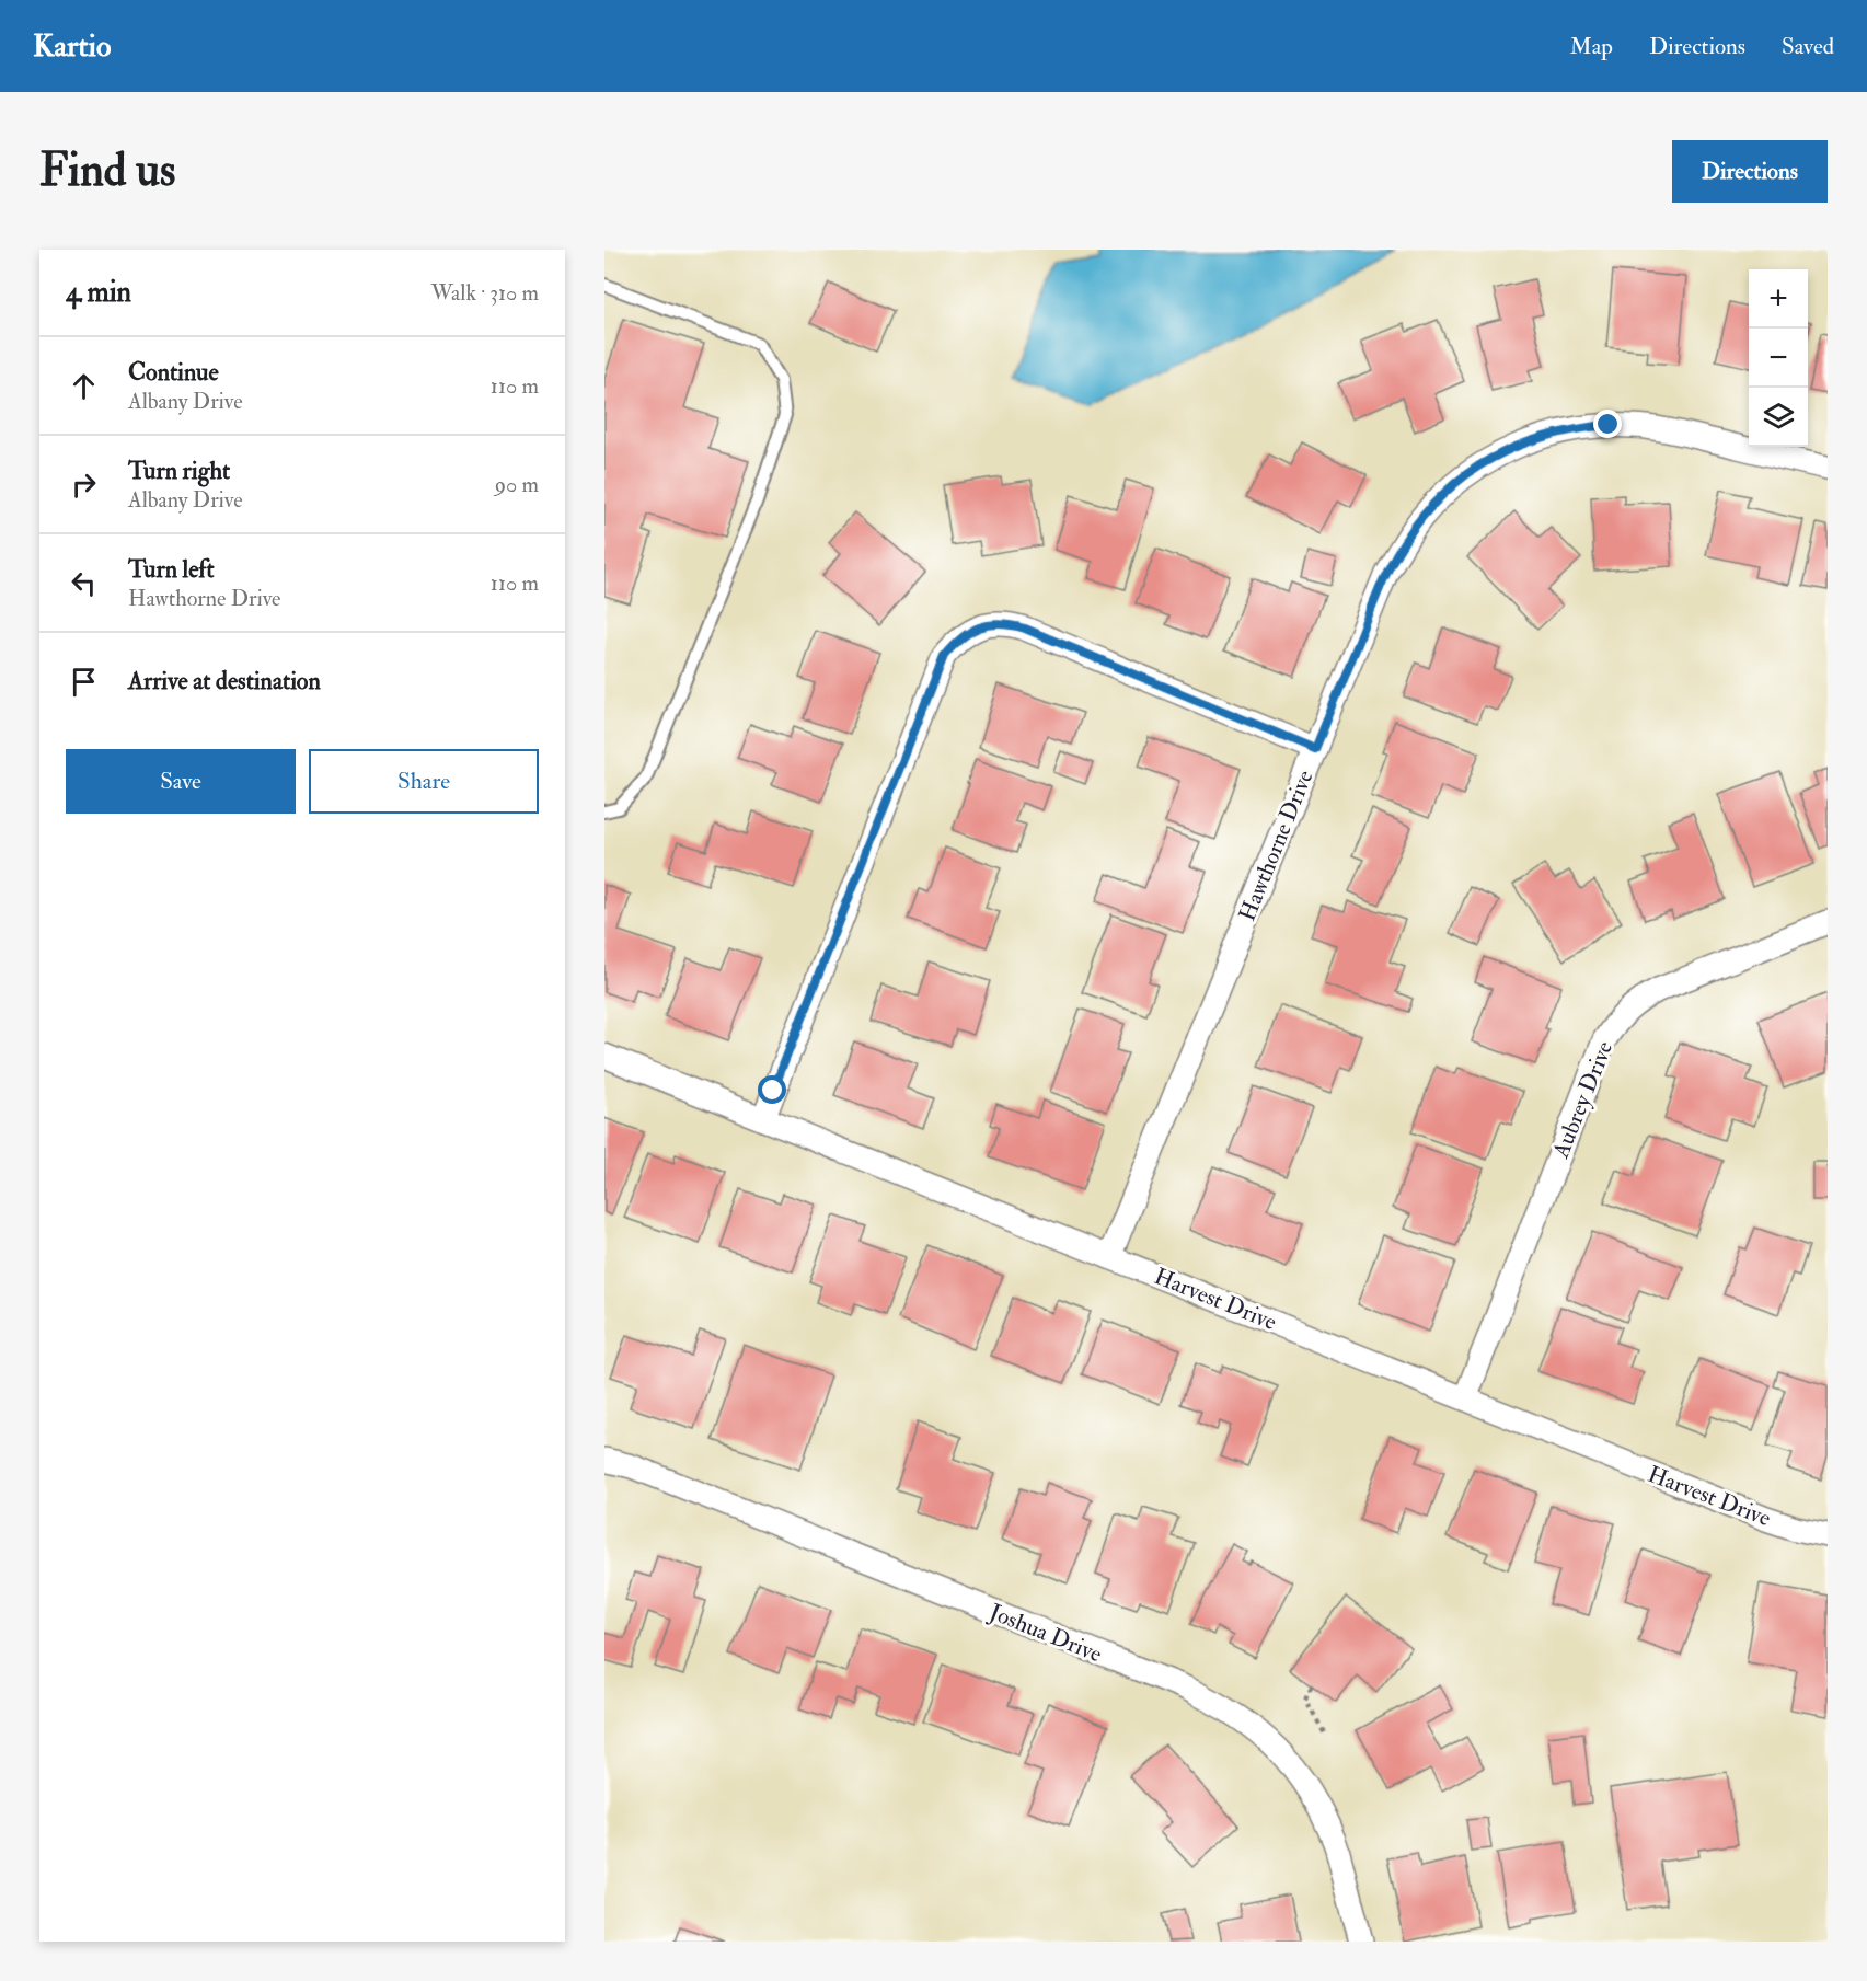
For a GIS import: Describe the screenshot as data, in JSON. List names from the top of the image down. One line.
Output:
{"streets":{"street":["Hawthorne Drive","Aubrey Drive","Harvest Drive","Joshua Drive"]},"crossings":[["Hawthorne Drive","Harvest Drive"],["Aubrey Drive","Harvest Drive"]],"page":{"header":"Kartio","nav":["Map","Directions","Saved"],"buttons":["Directions",["Save","Share"]],"title":"Find us","heading":["4 min","Walk · 310 m"],"map_buttons":["+","−"],"list":[["Continue","Albany Drive","110 m"],["Turn right","Albany Drive","90 m"],["Turn left","Hawthorne Drive","110 m"],"Arrive at destination"]}}
